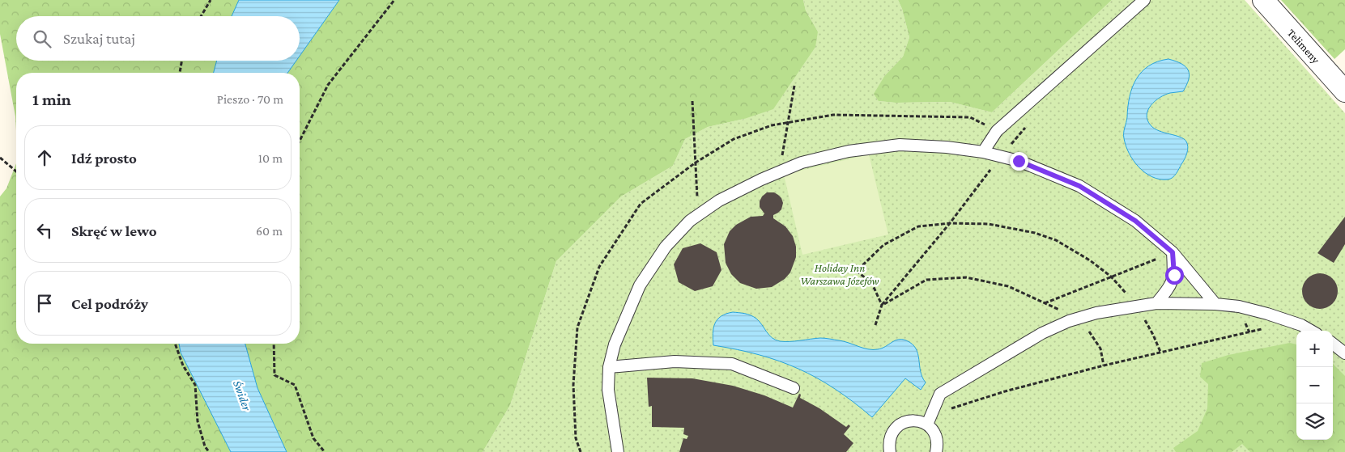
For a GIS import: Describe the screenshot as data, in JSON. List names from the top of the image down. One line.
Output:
{"streets":{"street":["Telimeny"]},"water":["Świder"],"parks":["Holiday Inn Warszawa Józefów"],"page":{"search":"Szukaj tutaj","heading":["1 min","Pieszo · 70 m"],"list":[["Idź prosto","10 m"],["Skręć w lewo","60 m"],"Cel podróży"],"map_buttons":["+","−"]}}
